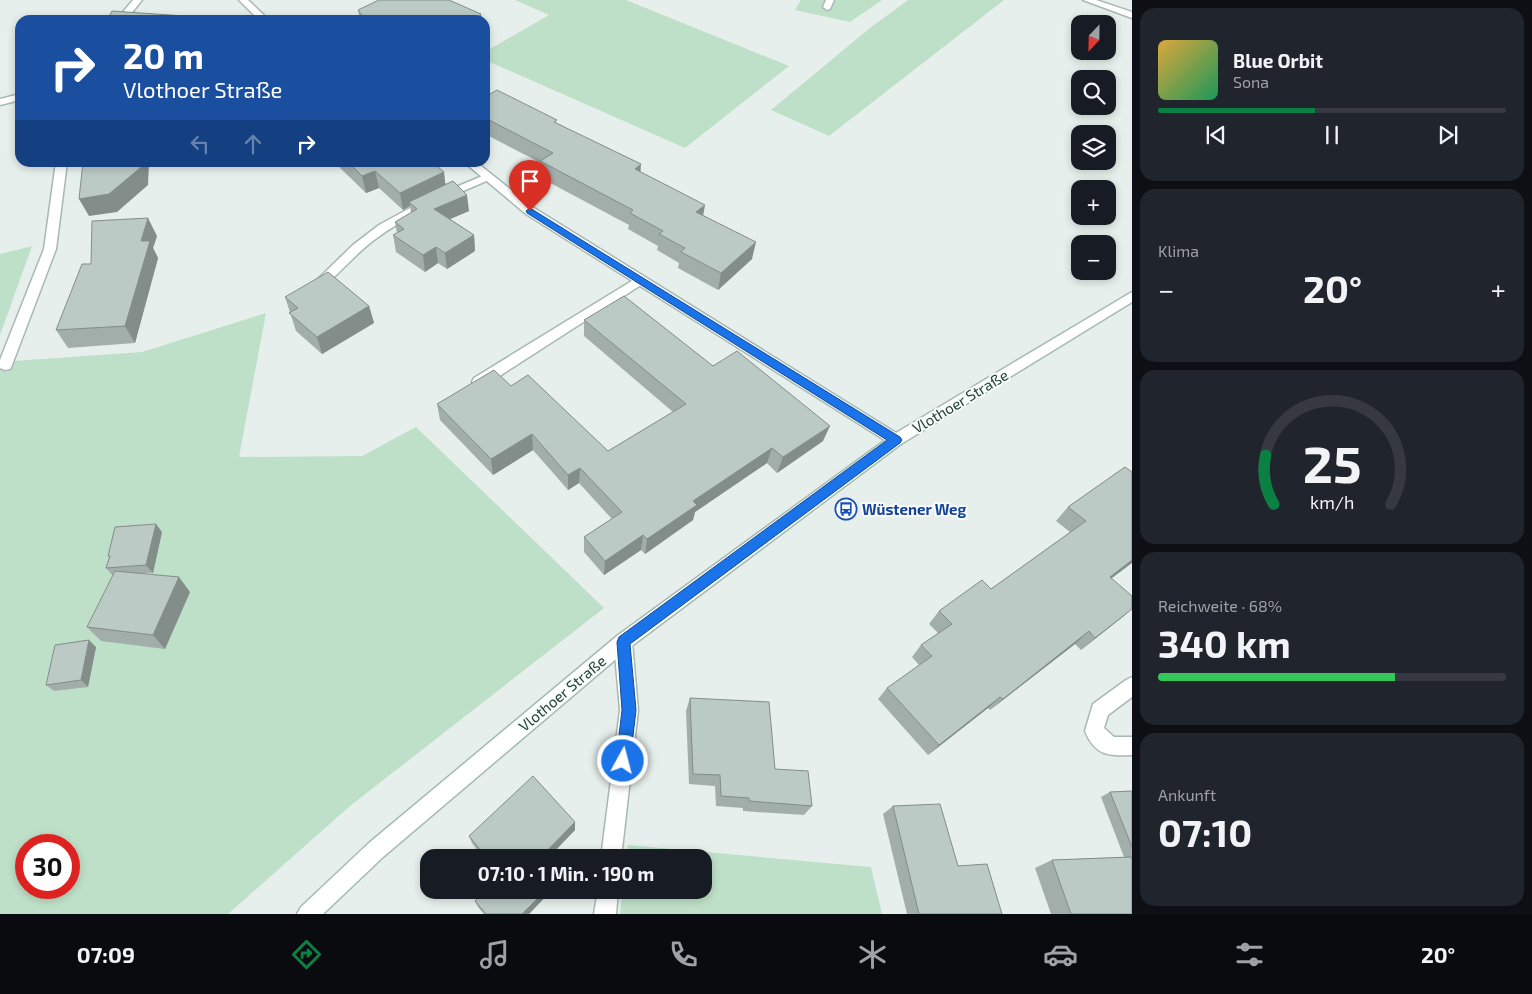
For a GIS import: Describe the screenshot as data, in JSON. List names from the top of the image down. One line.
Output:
{"streets":{"street":["Vlothoer Straße"]},"places":{"bus stop":["Wüstener Weg"]},"north":"bottom","page":{"map_buttons":["+","−"],"turn":["20 m","Vlothoer Straße"],"song":["Blue Orbit","Sona"],"tile":["Klima",["Reichweite · 68%","340 km"],["Ankunft","07:10"]],"heat":["−","20°","+"],"limit":"30","trip":"07:10 · 1 Min. · 190 m","tabs":["07:09","20°"],"gauge":["25","km/h"]}}
